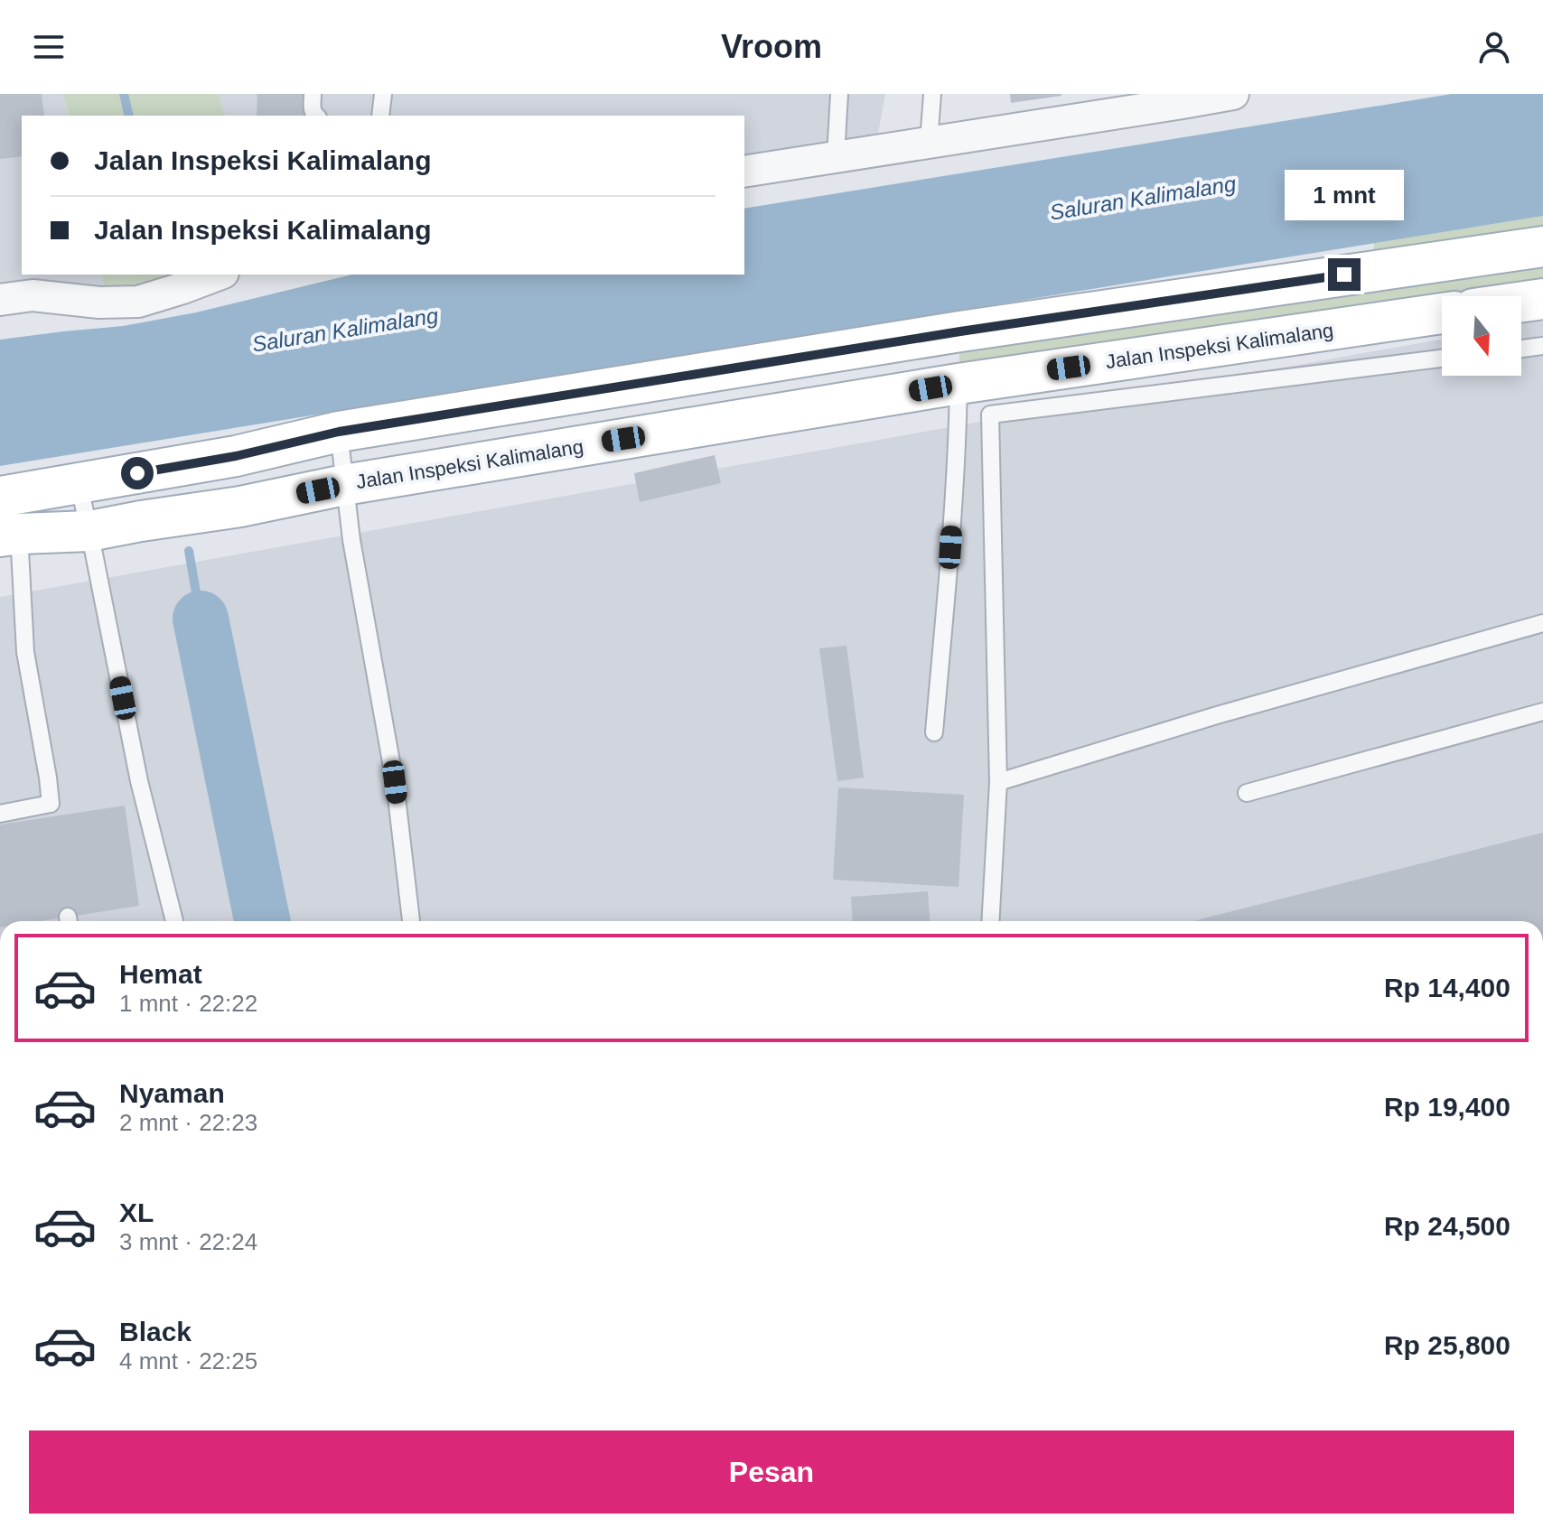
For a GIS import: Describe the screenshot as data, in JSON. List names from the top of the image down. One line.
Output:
{"streets":{"main road":["Jalan Inspeksi Kalimalang"]},"water":["Saluran Kalimalang"],"north":"bottom","page":{"header":"Vroom","banner":["Jalan Inspeksi Kalimalang","Jalan Inspeksi Kalimalang"],"bubble":"1 mnt","list":[{"name":"Hemat","note":"1 mnt · 22:22","value":"Rp 14,400"},{"name":"Nyaman","note":"2 mnt · 22:23","value":"Rp 19,400"},{"name":"XL","note":"3 mnt · 22:24","value":"Rp 24,500"},{"name":"Black","note":"4 mnt · 22:25","value":"Rp 25,800"}],"buttons":"Pesan"}}
